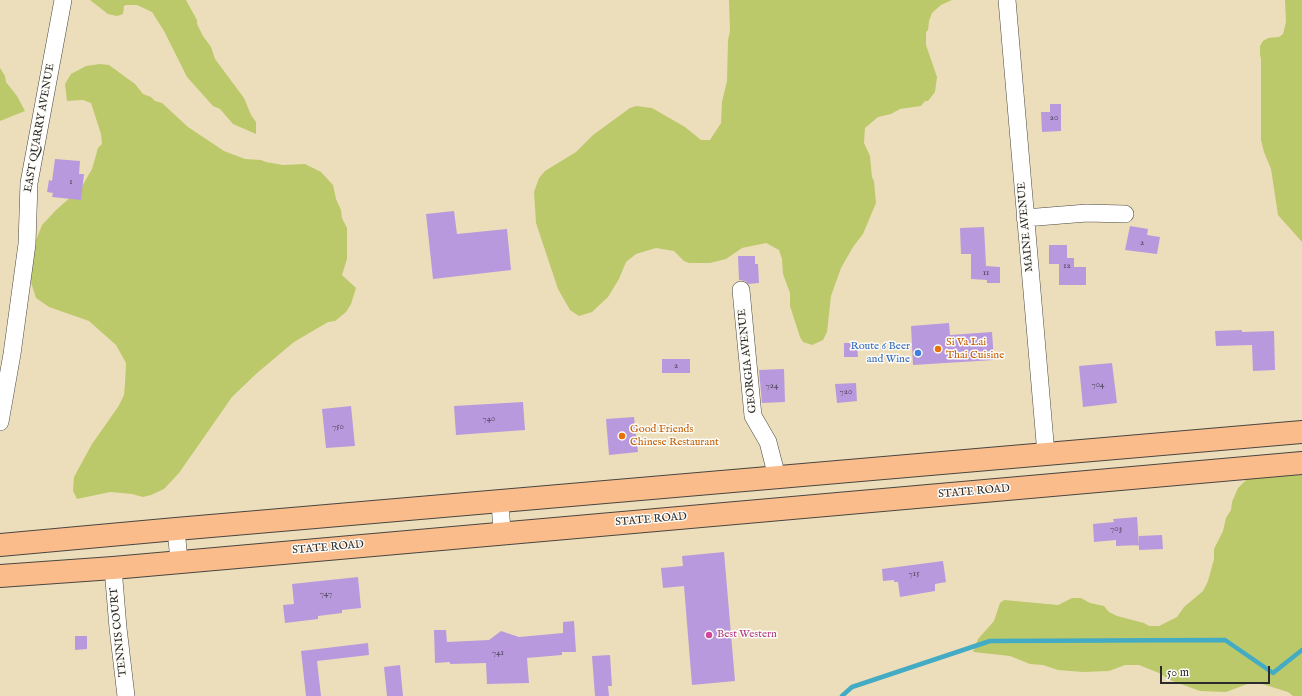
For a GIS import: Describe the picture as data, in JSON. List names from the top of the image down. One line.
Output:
{"streets":{"main road":["STATE ROAD"],"street":["EAST QUARRY AVENUE","MAINE AVENUE","GEORGIA AVENUE","TENNIS COURT"]},"crossings":[["STATE ROAD","TENNIS COURT"]],"places":["Si Va Lai Thai Cuisine","Route 6 Beer and Wine","Good Friends Chinese Restaurant","Best Western"],"house_numbers":["20","1","2","12","11","2","704","724","720","740","750","703","715","747","741"],"scale_bar":"50 m"}
